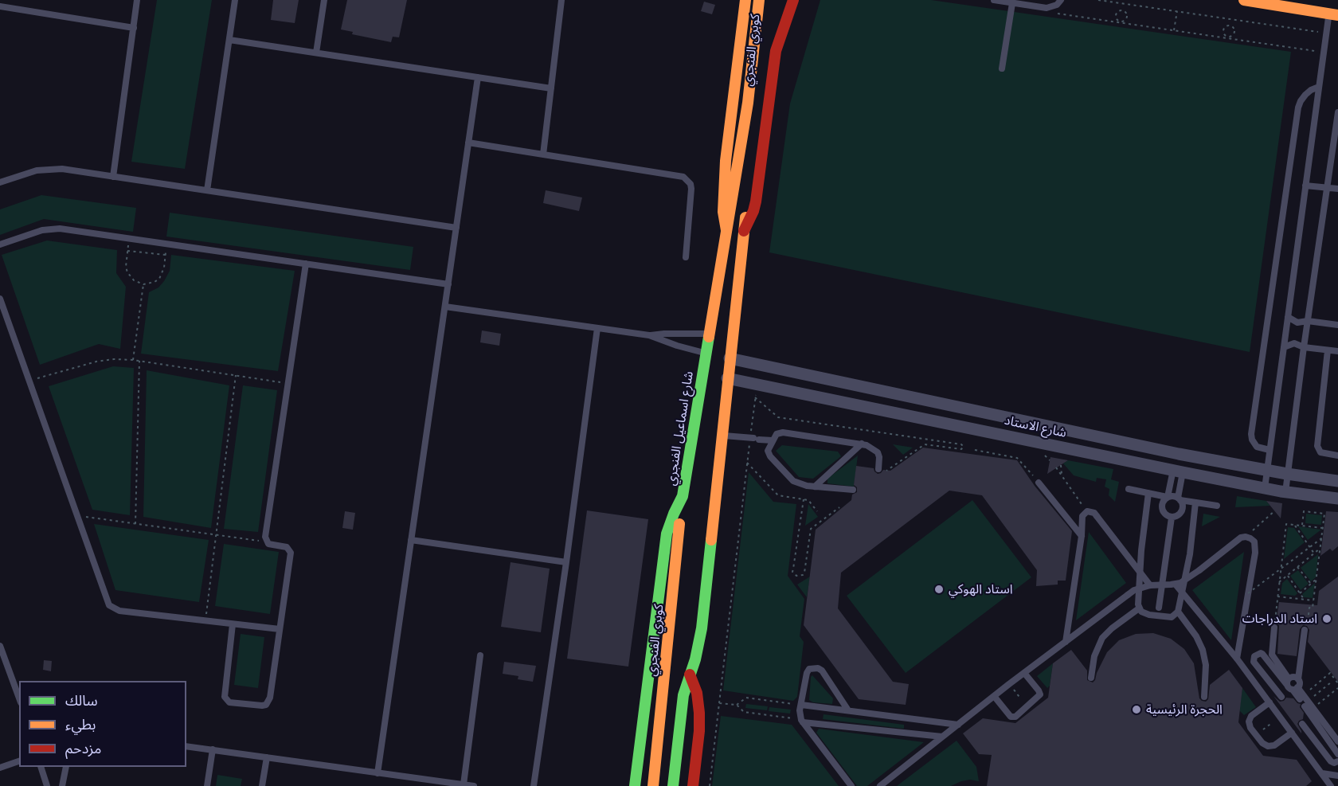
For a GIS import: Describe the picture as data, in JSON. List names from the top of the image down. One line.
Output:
{"streets":{"main road":["كوبري الفنجري","شارع اسماعيل الفنجري"],"street":["شارع الاستاد"]},"crossings":[["كوبري الفنجري","شارع اسماعيل الفنجري"]],"places":["استاد الهوكي","استاد الدراجات","الحجرة الرئيسية"],"legend":["سالك","بطيء","مزدحم"]}
